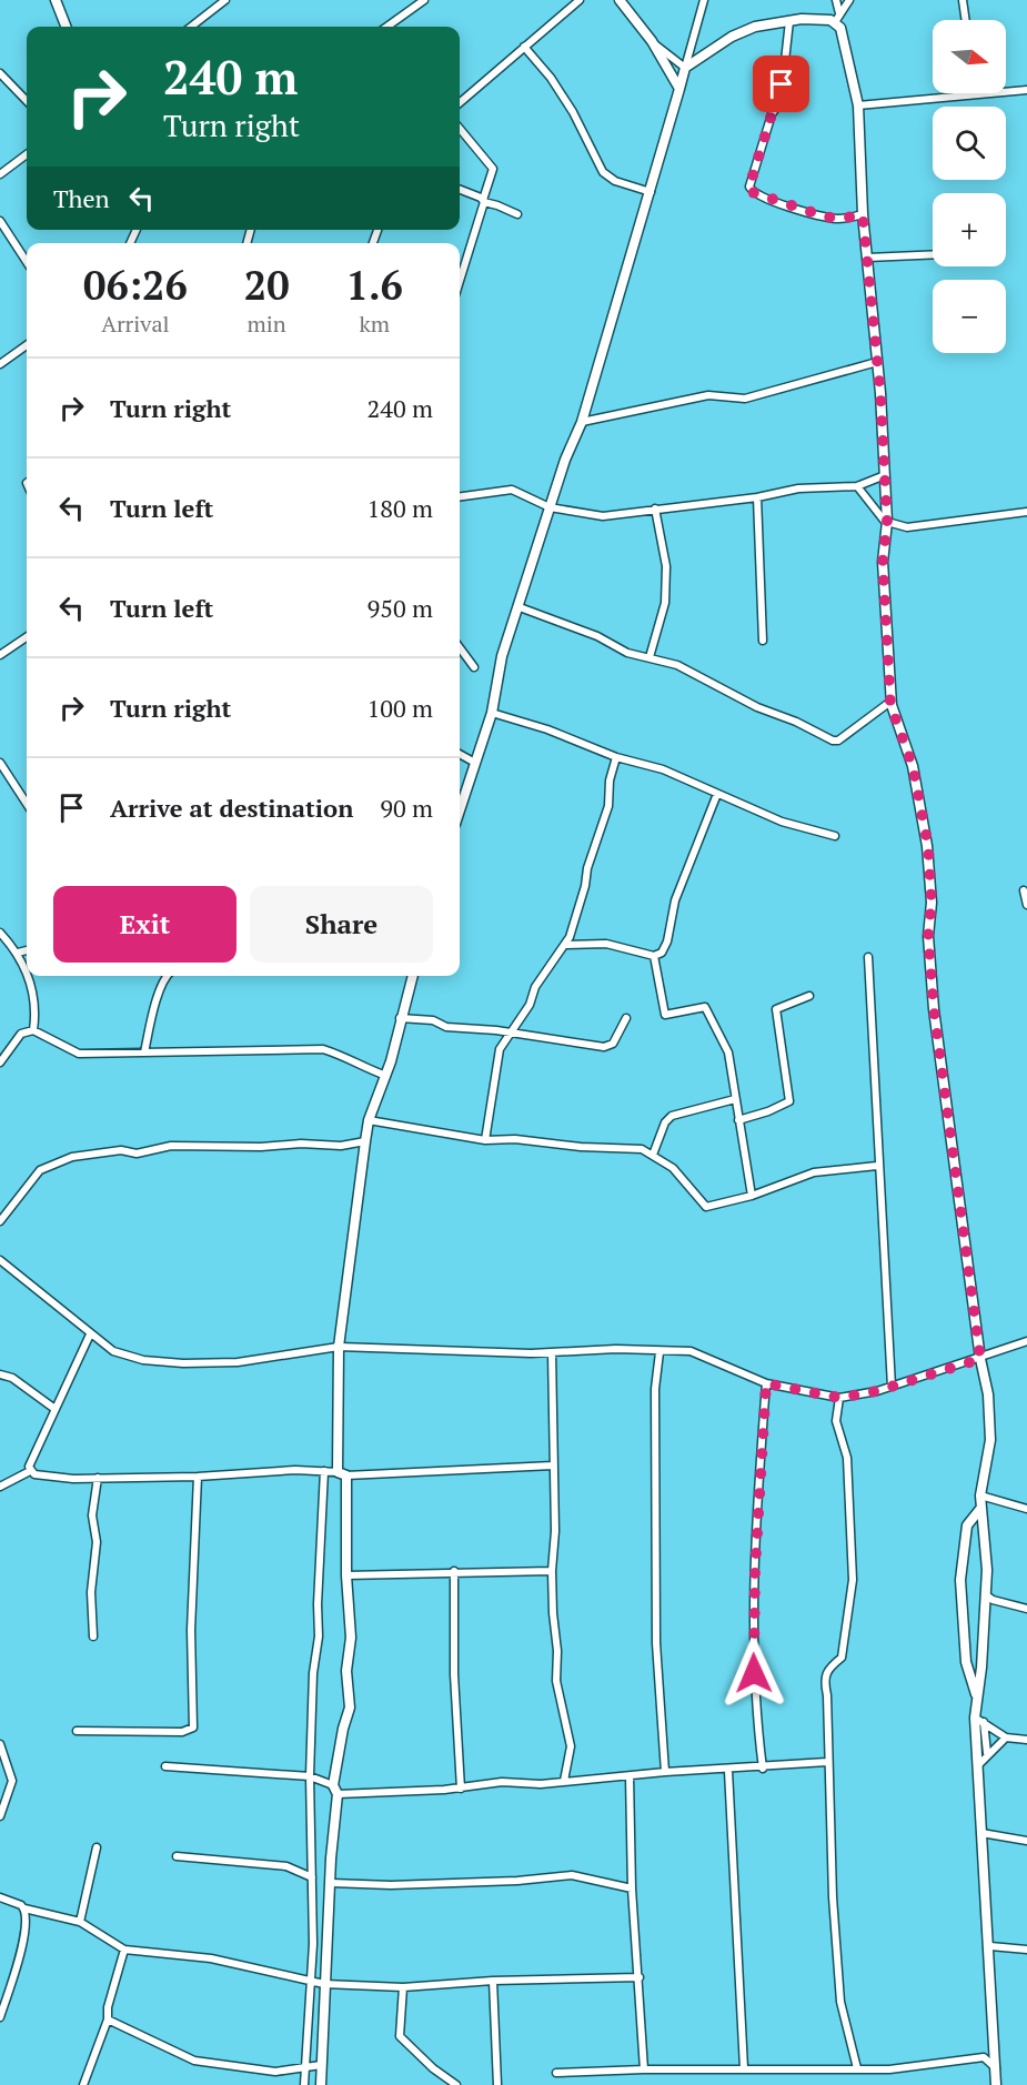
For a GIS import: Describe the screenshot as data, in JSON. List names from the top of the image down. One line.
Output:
{"north":"right","page":{"map_buttons":["+","−"],"turn":["240 m","Turn right"],"then":"Then","eta":["06:26","Arrival","20","min","1.6","km"],"list":[{"name":"Turn right","value":"240 m"},{"name":"Turn left","value":"180 m"},{"name":"Turn left","value":"950 m"},{"name":"Turn right","value":"100 m"},{"name":"Arrive at destination","value":"90 m"}],"buttons":["Exit","Share"]}}
